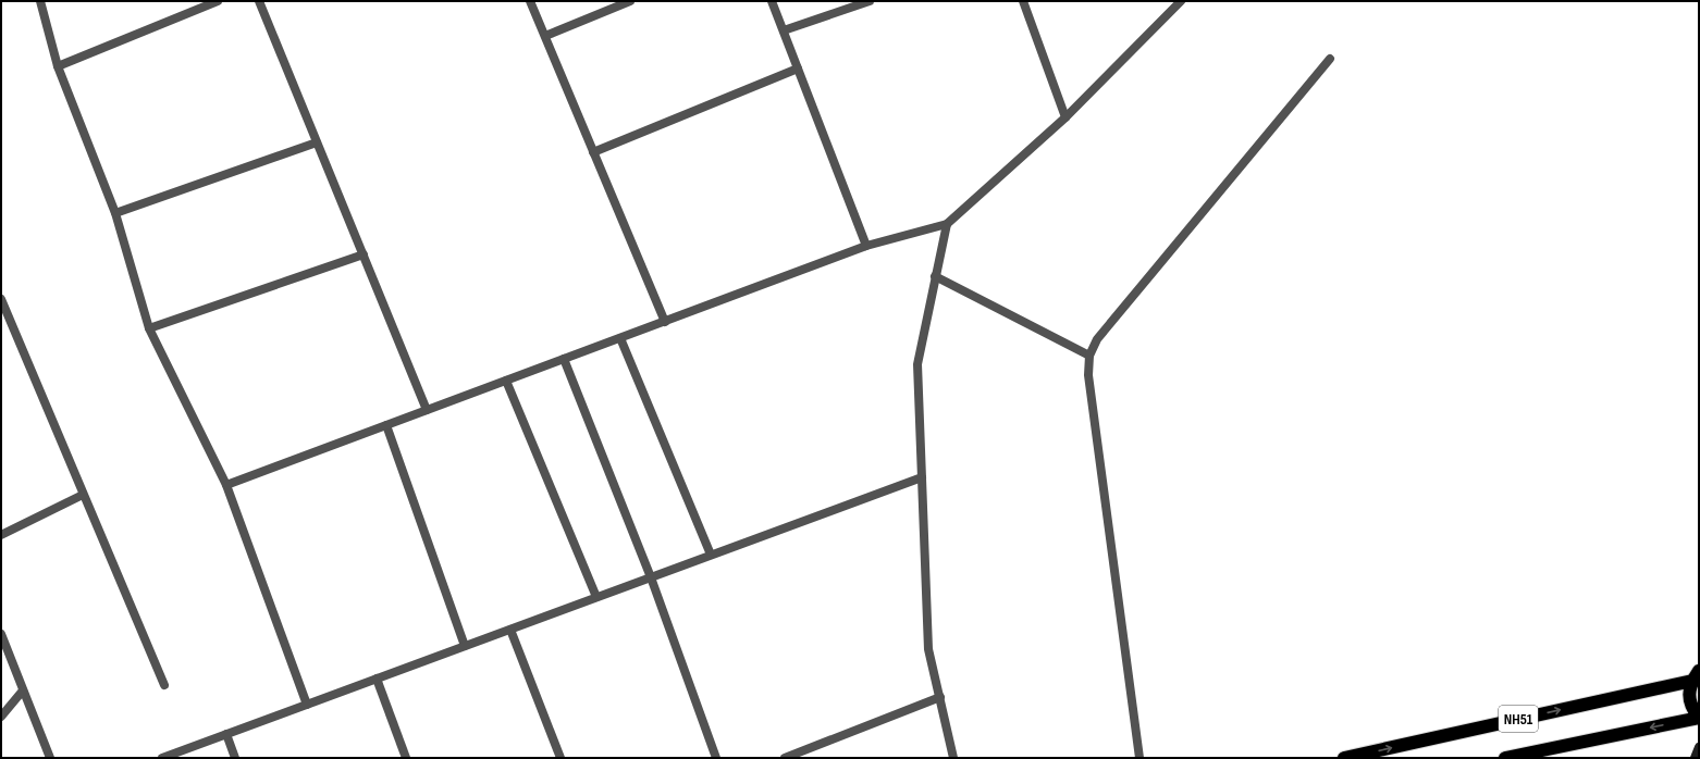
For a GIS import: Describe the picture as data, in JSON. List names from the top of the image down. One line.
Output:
{"streets":{"highway":["NH51"]}}
